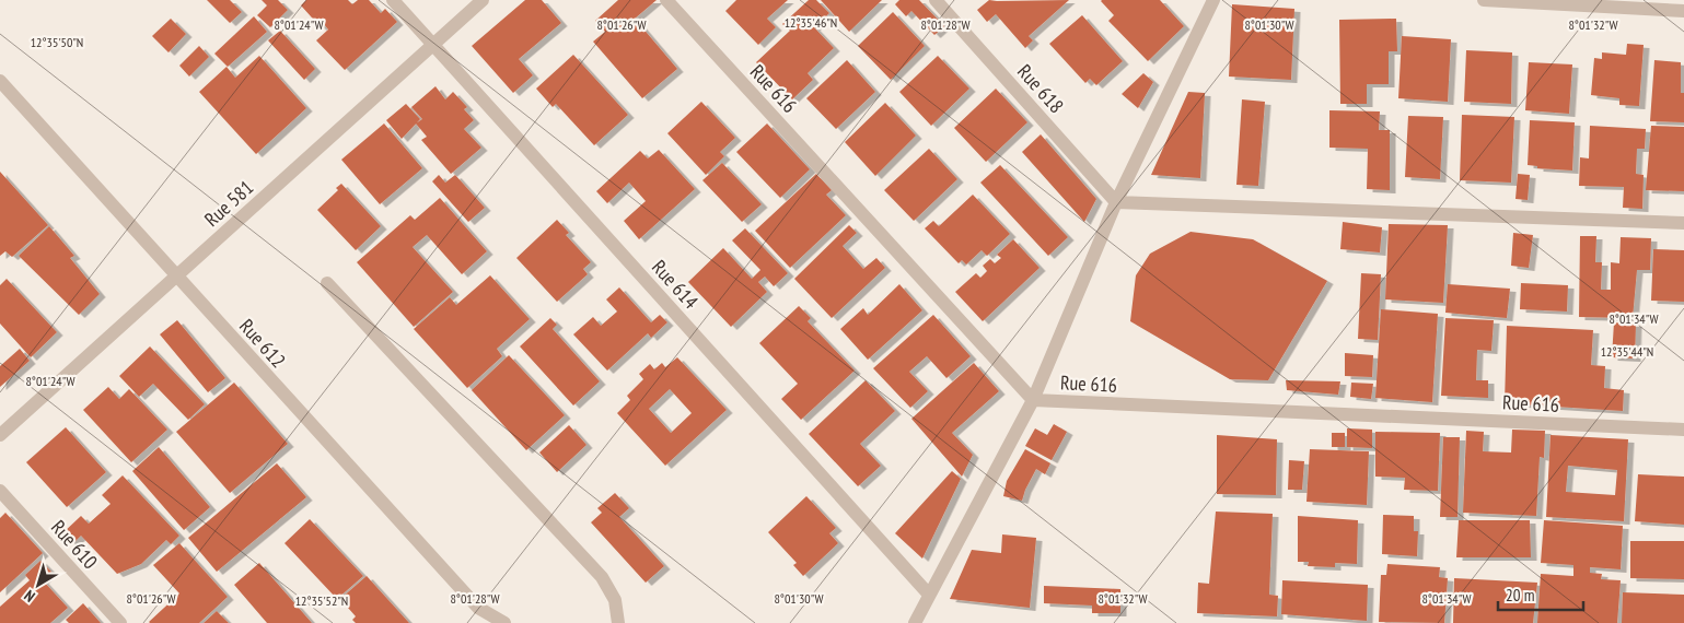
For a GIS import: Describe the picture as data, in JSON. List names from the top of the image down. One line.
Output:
{"streets":{"street":["Rue 616","Rue 618","Rue 581","Rue 614","Rue 612","Rue 610"]},"crossings":[["Rue 581","Rue 614"],["Rue 581","Rue 612"]],"scale_bar":"20 m","north":"bottom left","coordinates":["12°35'46\"N","8°01'32\"W","8°01'24\"W","8°01'26\"W","8°01'28\"W","8°01'30\"W","12°35'50\"N","8°01'34\"W","12°35'44\"N","12°35'52\"N"]}
